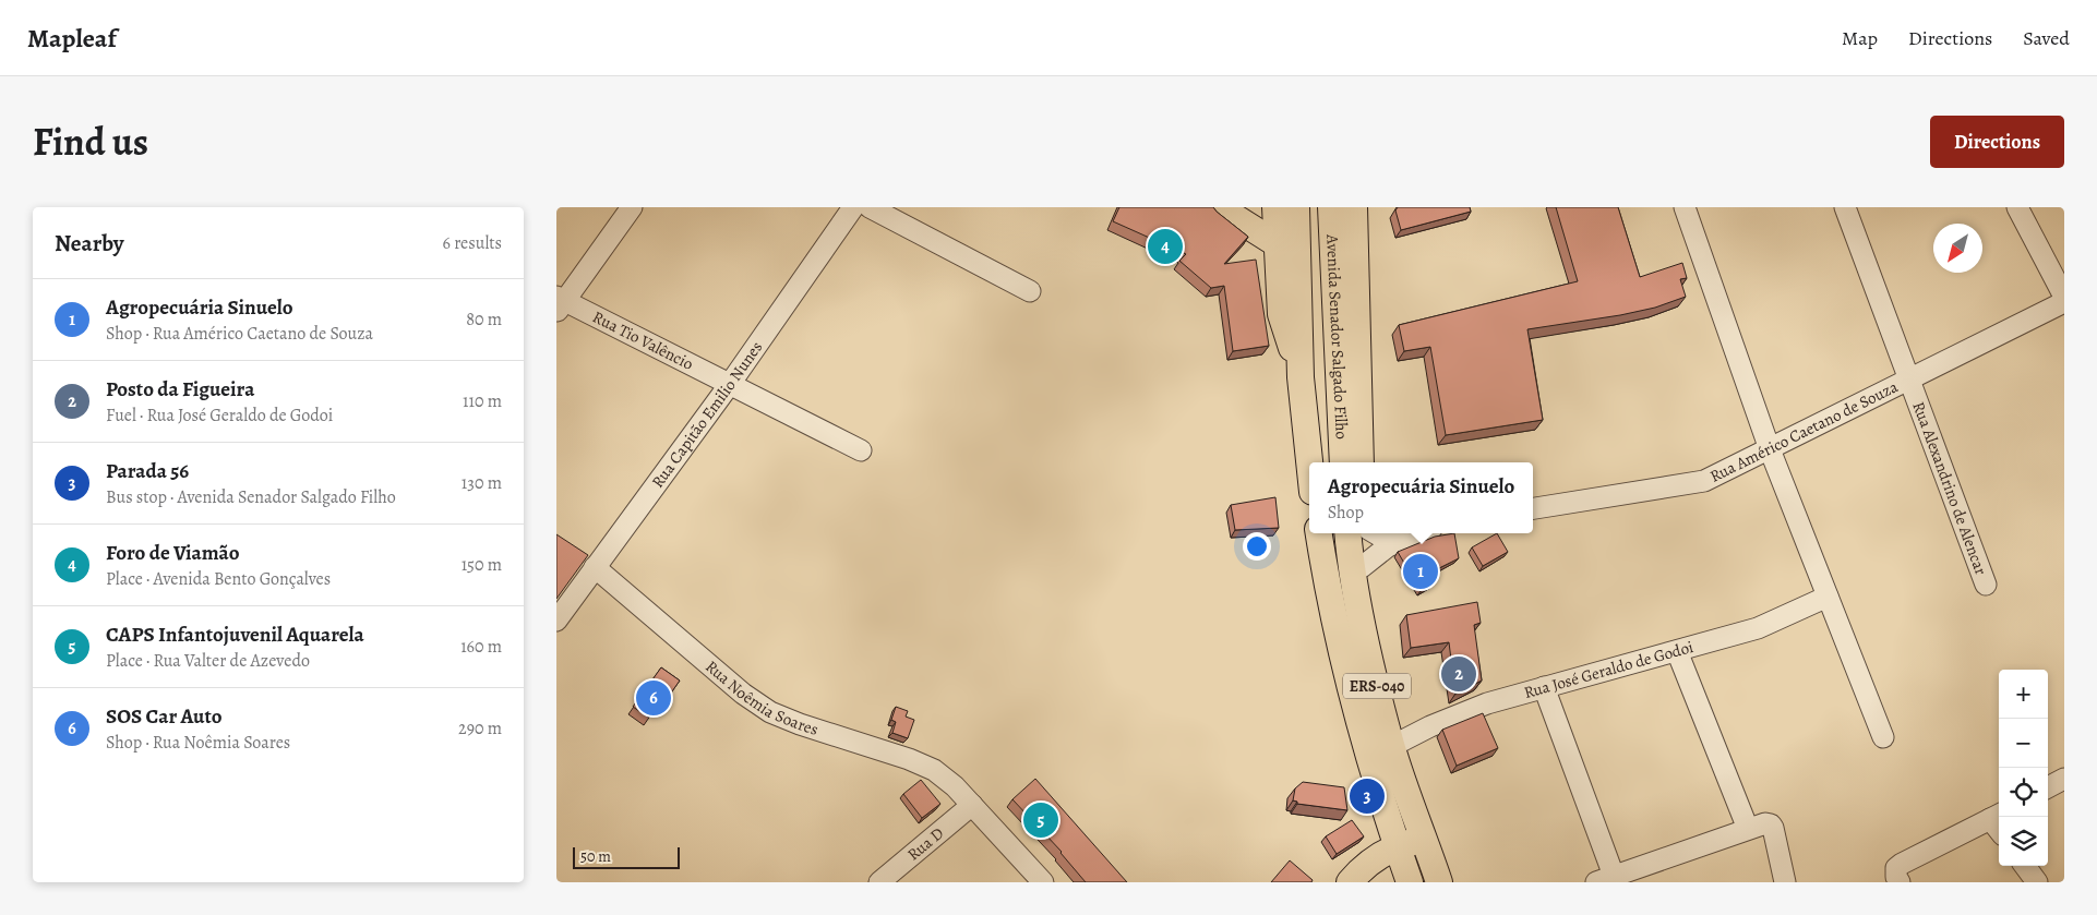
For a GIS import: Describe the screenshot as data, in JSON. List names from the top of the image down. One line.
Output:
{"streets":{"main road":["Avenida Senador Salgado Filho","ERS-040"],"street":["Rua Tio Valêncio","Rua Capitão Emilio Nunes","Rua Américo Caetano de Souza","Rua Alexandrino de Alencar","Rua José Geraldo de Godoi","Rua Noêmia Soares","Rua D"]},"crossings":[["Rua Tio Valêncio","Rua Capitão Emilio Nunes"],["Rua Capitão Emilio Nunes","Rua Noêmia Soares"],["Rua Américo Caetano de Souza","Rua Alexandrino de Alencar"],["Rua José Geraldo de Godoi","ERS-040"],["Rua Noêmia Soares","Rua D"]],"scale_bar":"50 m","north":"bottom left","page":{"header":"Mapleaf","nav":["Map","Directions","Saved"],"title":"Find us","buttons":"Directions","heading":["Nearby","6 results"],"pins":["4","1","2","6","3","5"],"list":[{"mark":"1","name":"Agropecuária Sinuelo","note":"Shop · Rua Américo Caetano de Souza","value":"80 m"},{"mark":"2","name":"Posto da Figueira","note":"Fuel · Rua José Geraldo de Godoi","value":"110 m"},{"mark":"3","name":"Parada 56","note":"Bus stop · Avenida Senador Salgado Filho","value":"130 m"},{"mark":"4","name":"Foro de Viamão","note":"Place · Avenida Bento Gonçalves","value":"150 m"},{"mark":"5","name":"CAPS Infantojuvenil Aquarela","note":"Place · Rua Valter de Azevedo","value":"160 m"},{"mark":"6","name":"SOS Car Auto","note":"Shop · Rua Noêmia Soares","value":"290 m"}],"popup":["Agropecuária Sinuelo","Shop"],"map_buttons":["+","−"],"scale":"50 m"}}
